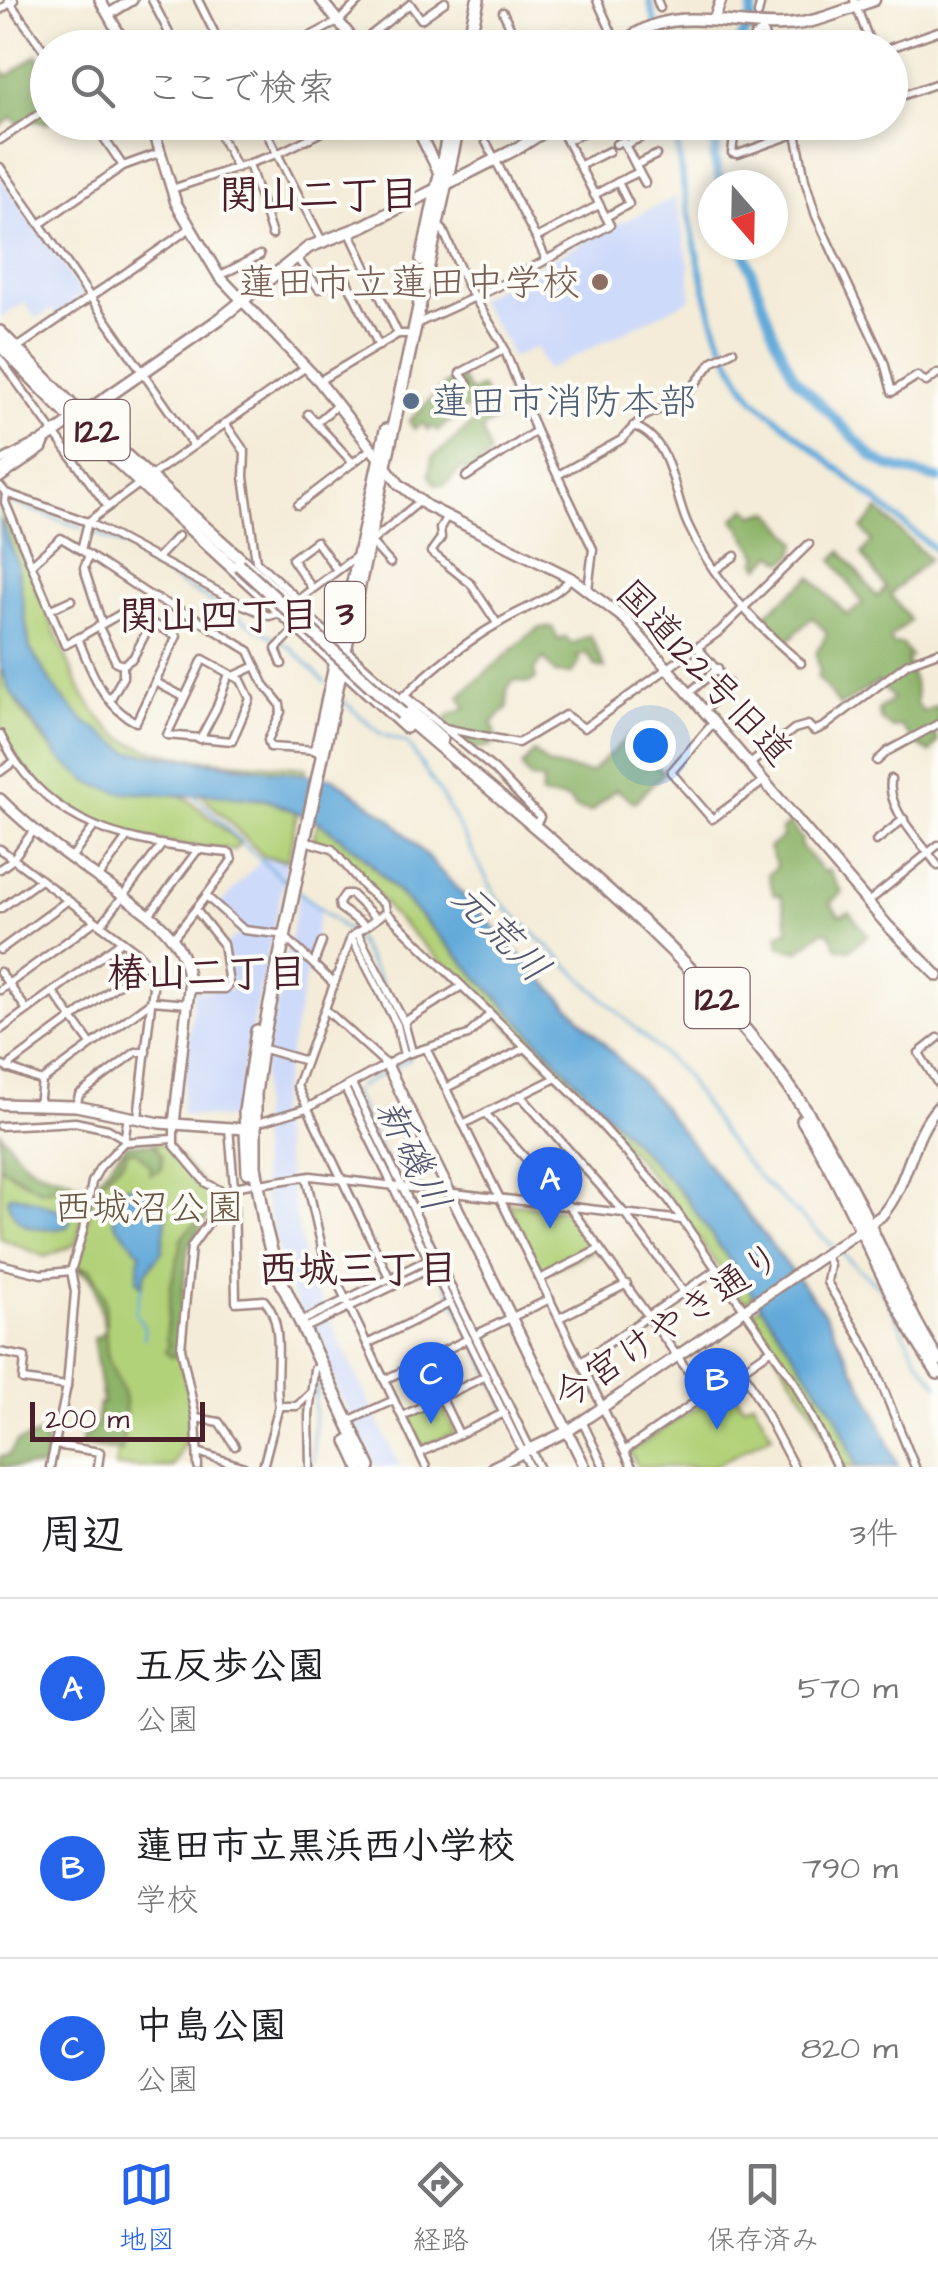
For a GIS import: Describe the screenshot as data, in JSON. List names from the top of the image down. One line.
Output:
{"streets":{"main road":["122","3"],"street":["国道122号旧道","今宮けやき通り"]},"crossings":[["122","3"],["122","今宮けやき通り"],["3","国道122号旧道"]],"districts":["関山二丁目","関山四丁目","椿山二丁目","西城三丁目"],"water":["元荒川","新磯川"],"parks":["西城沼公園"],"places":["蓮田市立蓮田中学校","蓮田市消防本部"],"scale_bar":"200 m","north":"bottom","page":{"search":"ここで検索","pins":["A","C","B"],"scale":"200 m","heading":["周辺","3件"],"list":[{"mark":"A","name":"五反歩公園","note":"公園","value":"570 m"},{"mark":"B","name":"蓮田市立黒浜西小学校","note":"学校","value":"790 m"},{"mark":"C","name":"中島公園","note":"公園","value":"820 m"}],"nav":["地図","経路","保存済み"]}}
